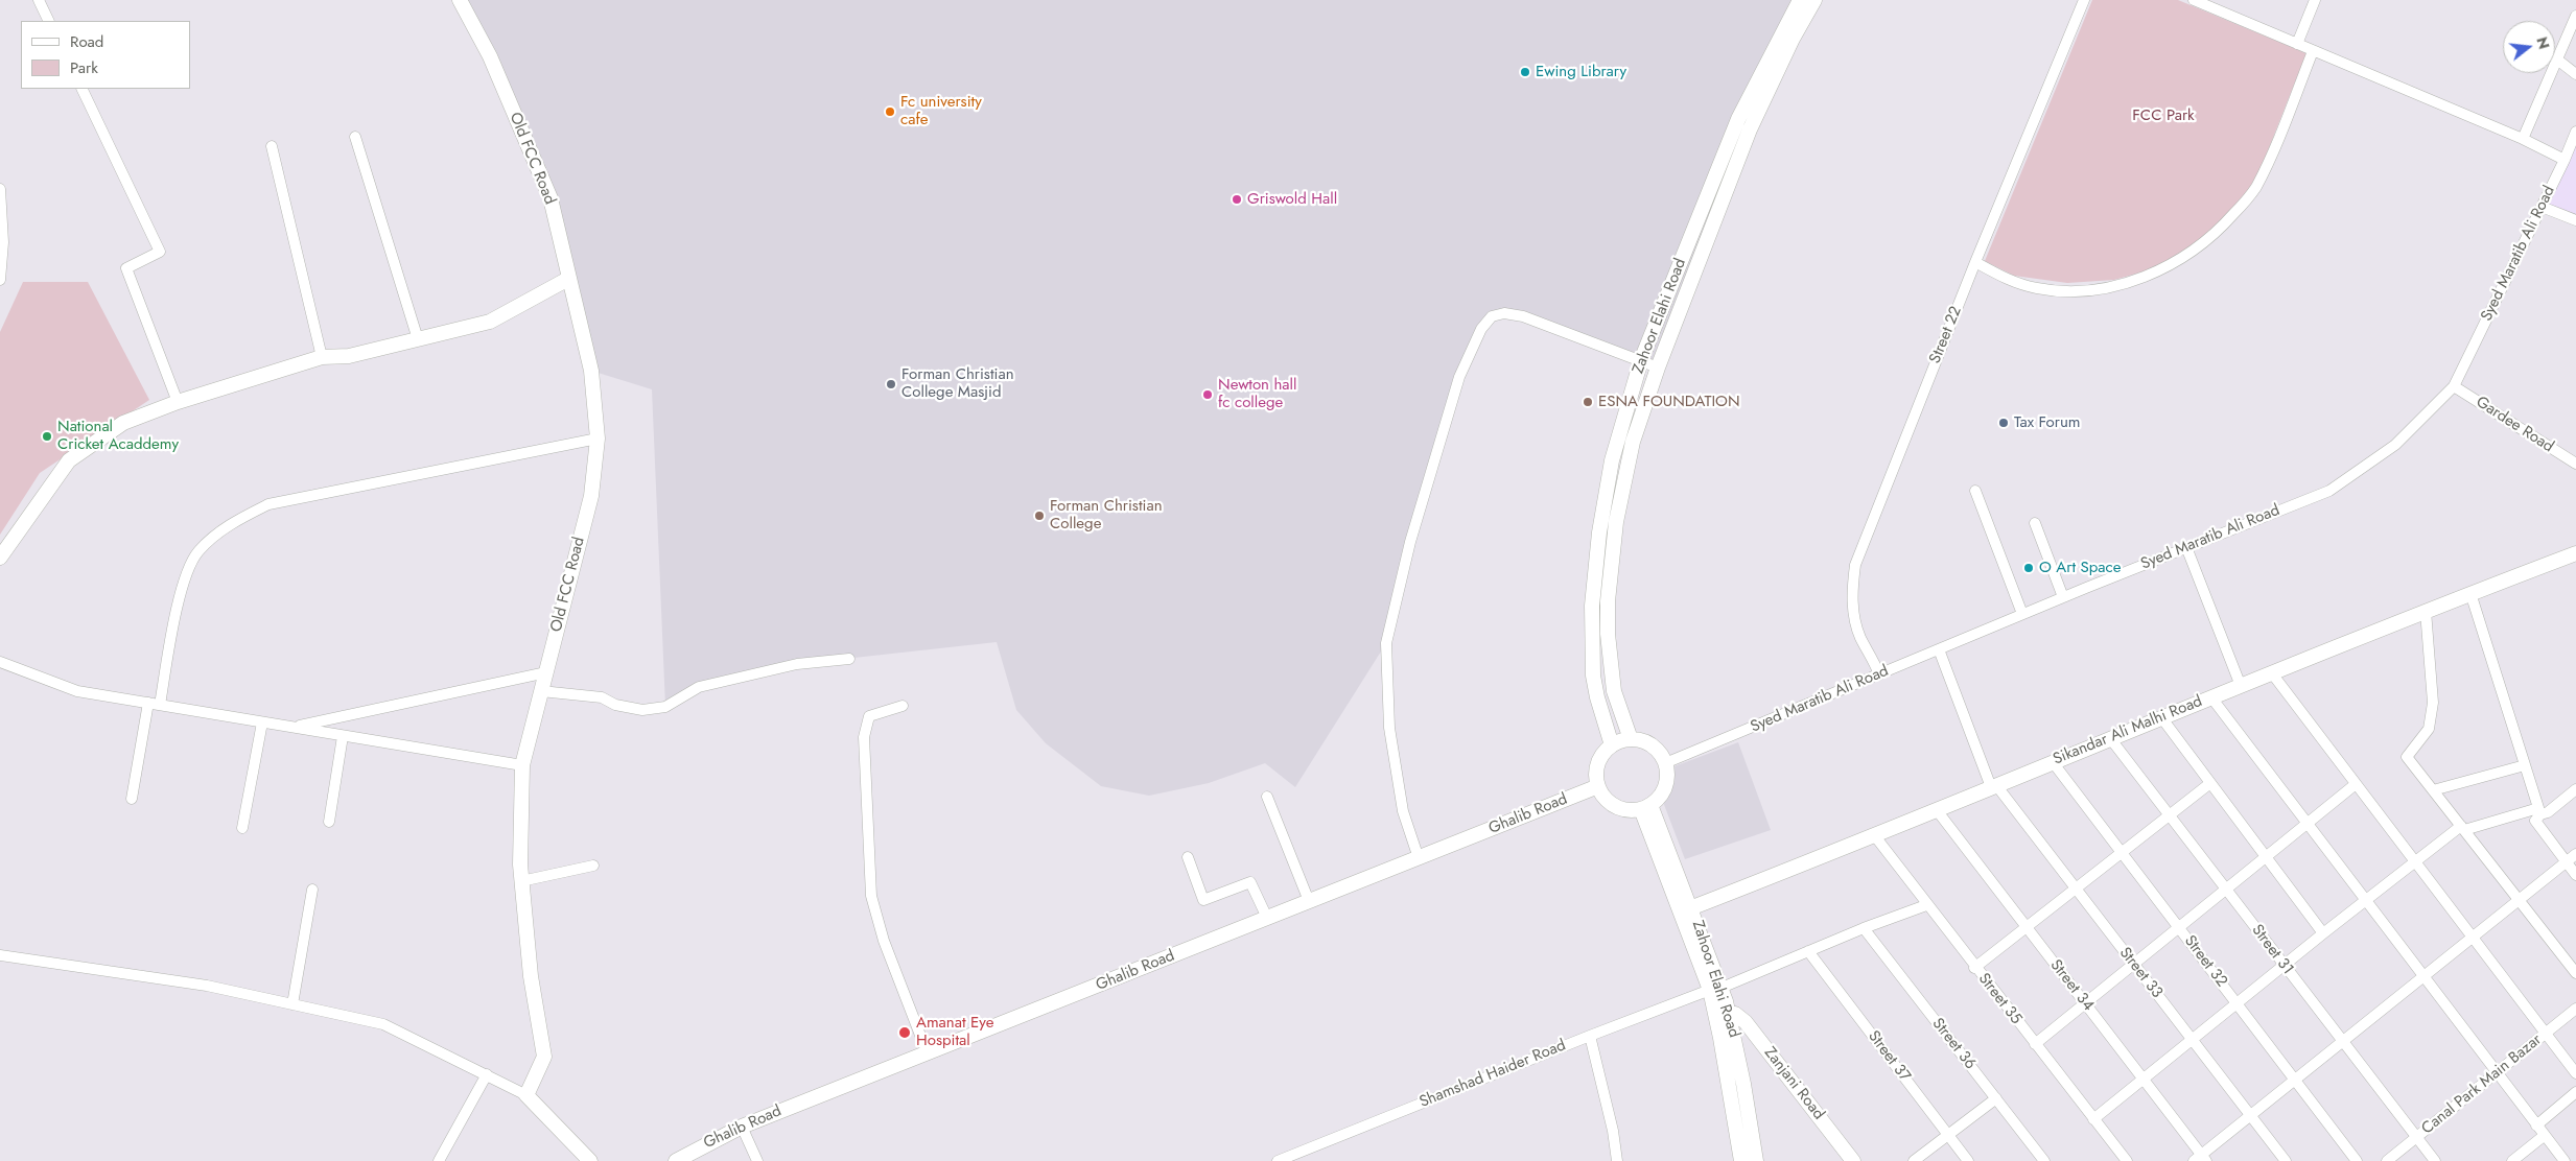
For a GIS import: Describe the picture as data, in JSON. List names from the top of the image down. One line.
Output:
{"streets":{"street":["Old FCC Road","Syed Maratib Ali Road","Zahoor Elahi Road","Street 22","Gardee Road","Sikandar Ali Malhi Road","Ghalib Road","Street 31","Street 32","Street 33","Street 34","Street 35","Street 36","Street 37","Shamshad Haider Road","Zanjani Road","Canal Park Main Bazar"]},"crossings":[["Syed Maratib Ali Road","Zahoor Elahi Road"],["Syed Maratib Ali Road","Street 22"],["Syed Maratib Ali Road","Gardee Road"],["Syed Maratib Ali Road","Ghalib Road"],["Syed Maratib Ali Road","Street 33"],["Zahoor Elahi Road","Sikandar Ali Malhi Road"],["Zahoor Elahi Road","Ghalib Road"],["Zahoor Elahi Road","Shamshad Haider Road"],["Zahoor Elahi Road","Zanjani Road"],["Sikandar Ali Malhi Road","Street 31"],["Sikandar Ali Malhi Road","Street 32"],["Sikandar Ali Malhi Road","Street 33"],["Sikandar Ali Malhi Road","Street 34"],["Sikandar Ali Malhi Road","Street 35"],["Street 31","Canal Park Main Bazar"],["Street 35","Shamshad Haider Road"],["Street 36","Shamshad Haider Road"],["Street 37","Shamshad Haider Road"]],"parks":["FCC Park"],"places":["Ewing Library","Fc university cafe","Griswold Hall","Forman Christian College Masjid","Newton hall fc college","ESNA FOUNDATION","Tax Forum","National Cricket Acaddemy","Forman Christian College","O Art Space","Amanat Eye Hospital"],"legend":["Road","Park"],"north":"right"}
